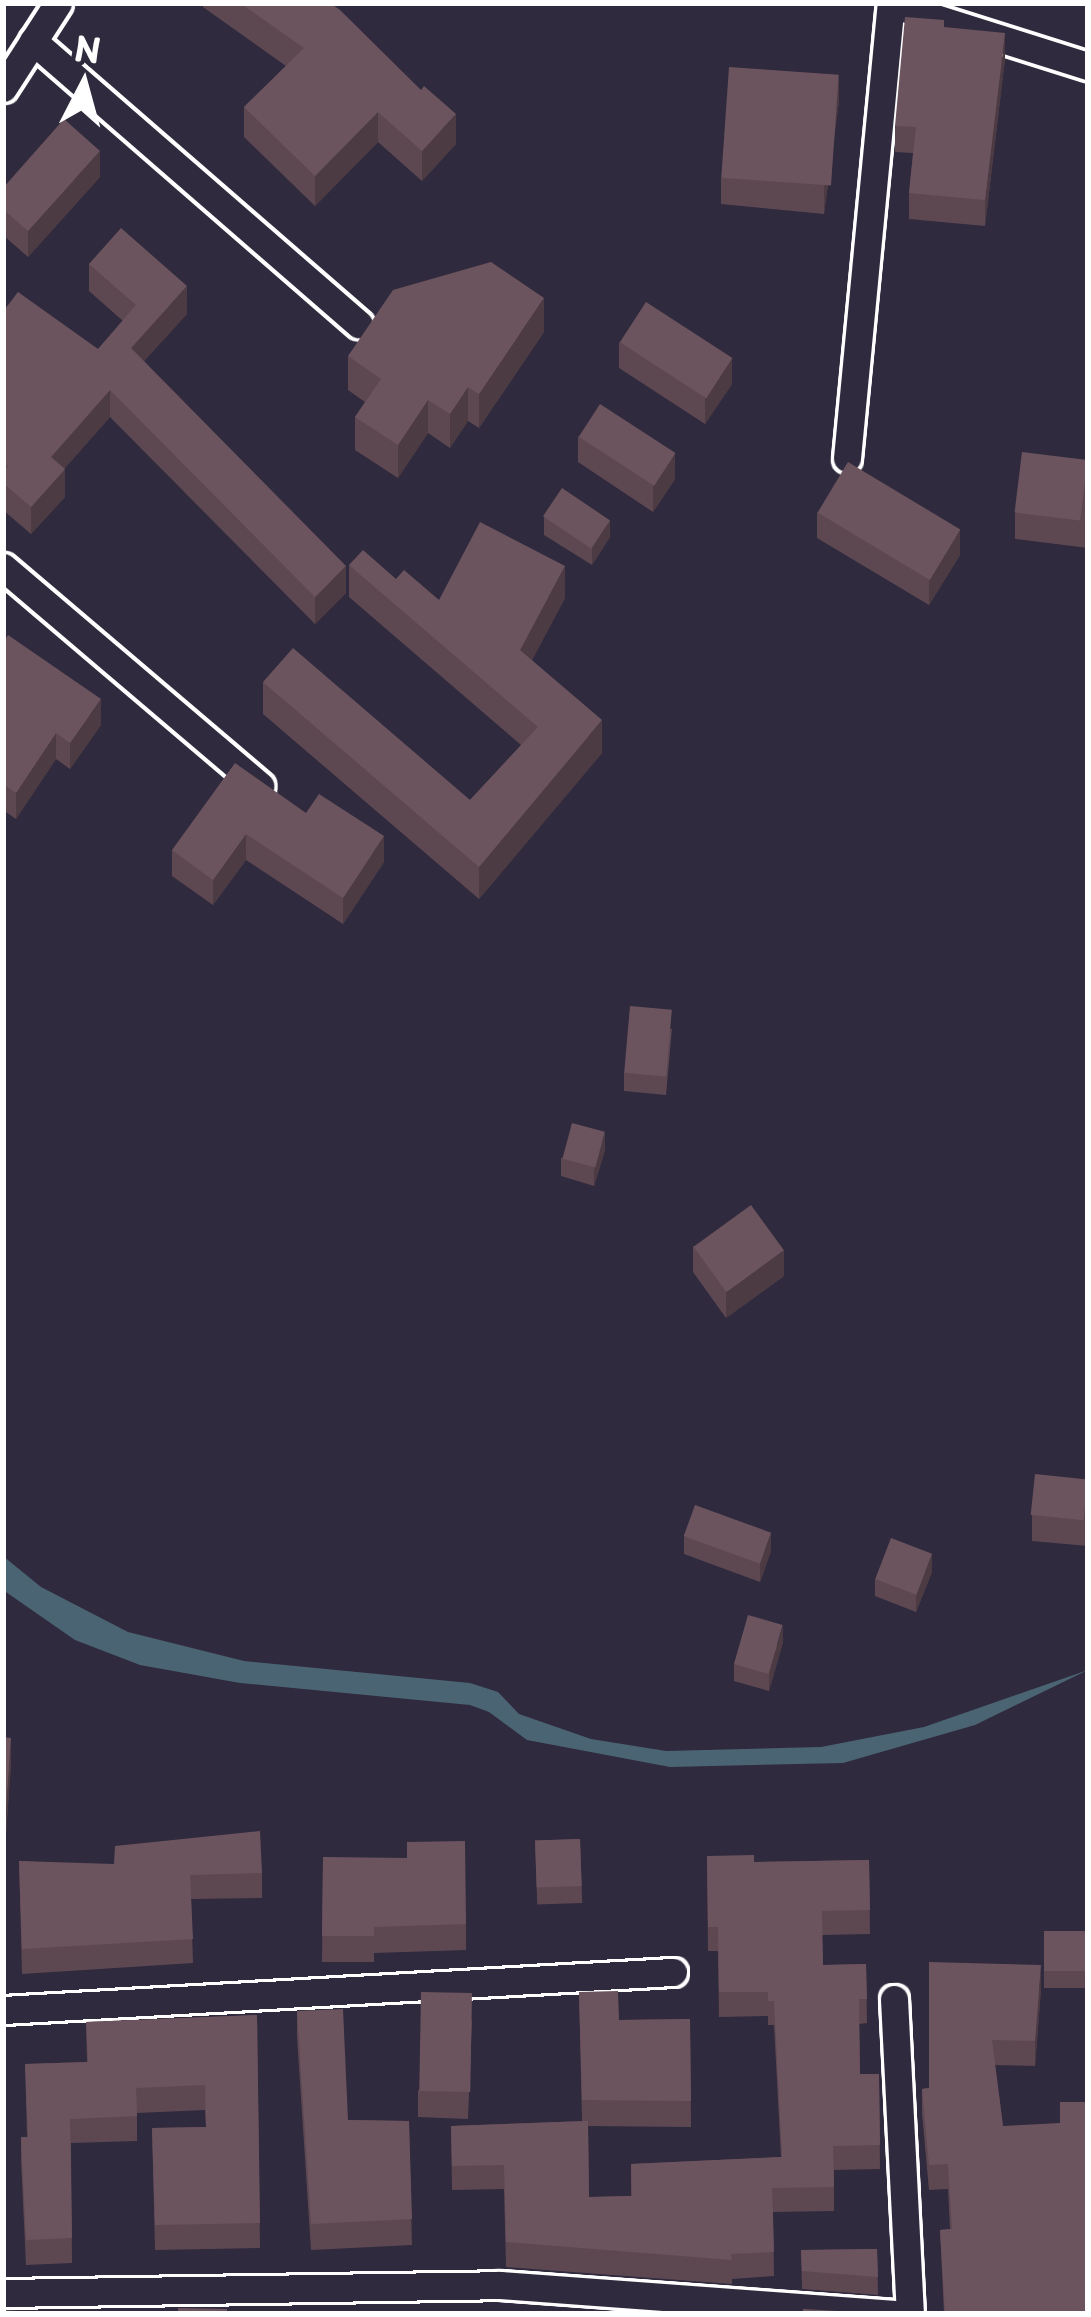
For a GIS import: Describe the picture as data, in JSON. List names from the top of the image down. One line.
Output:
{"north":"top"}
